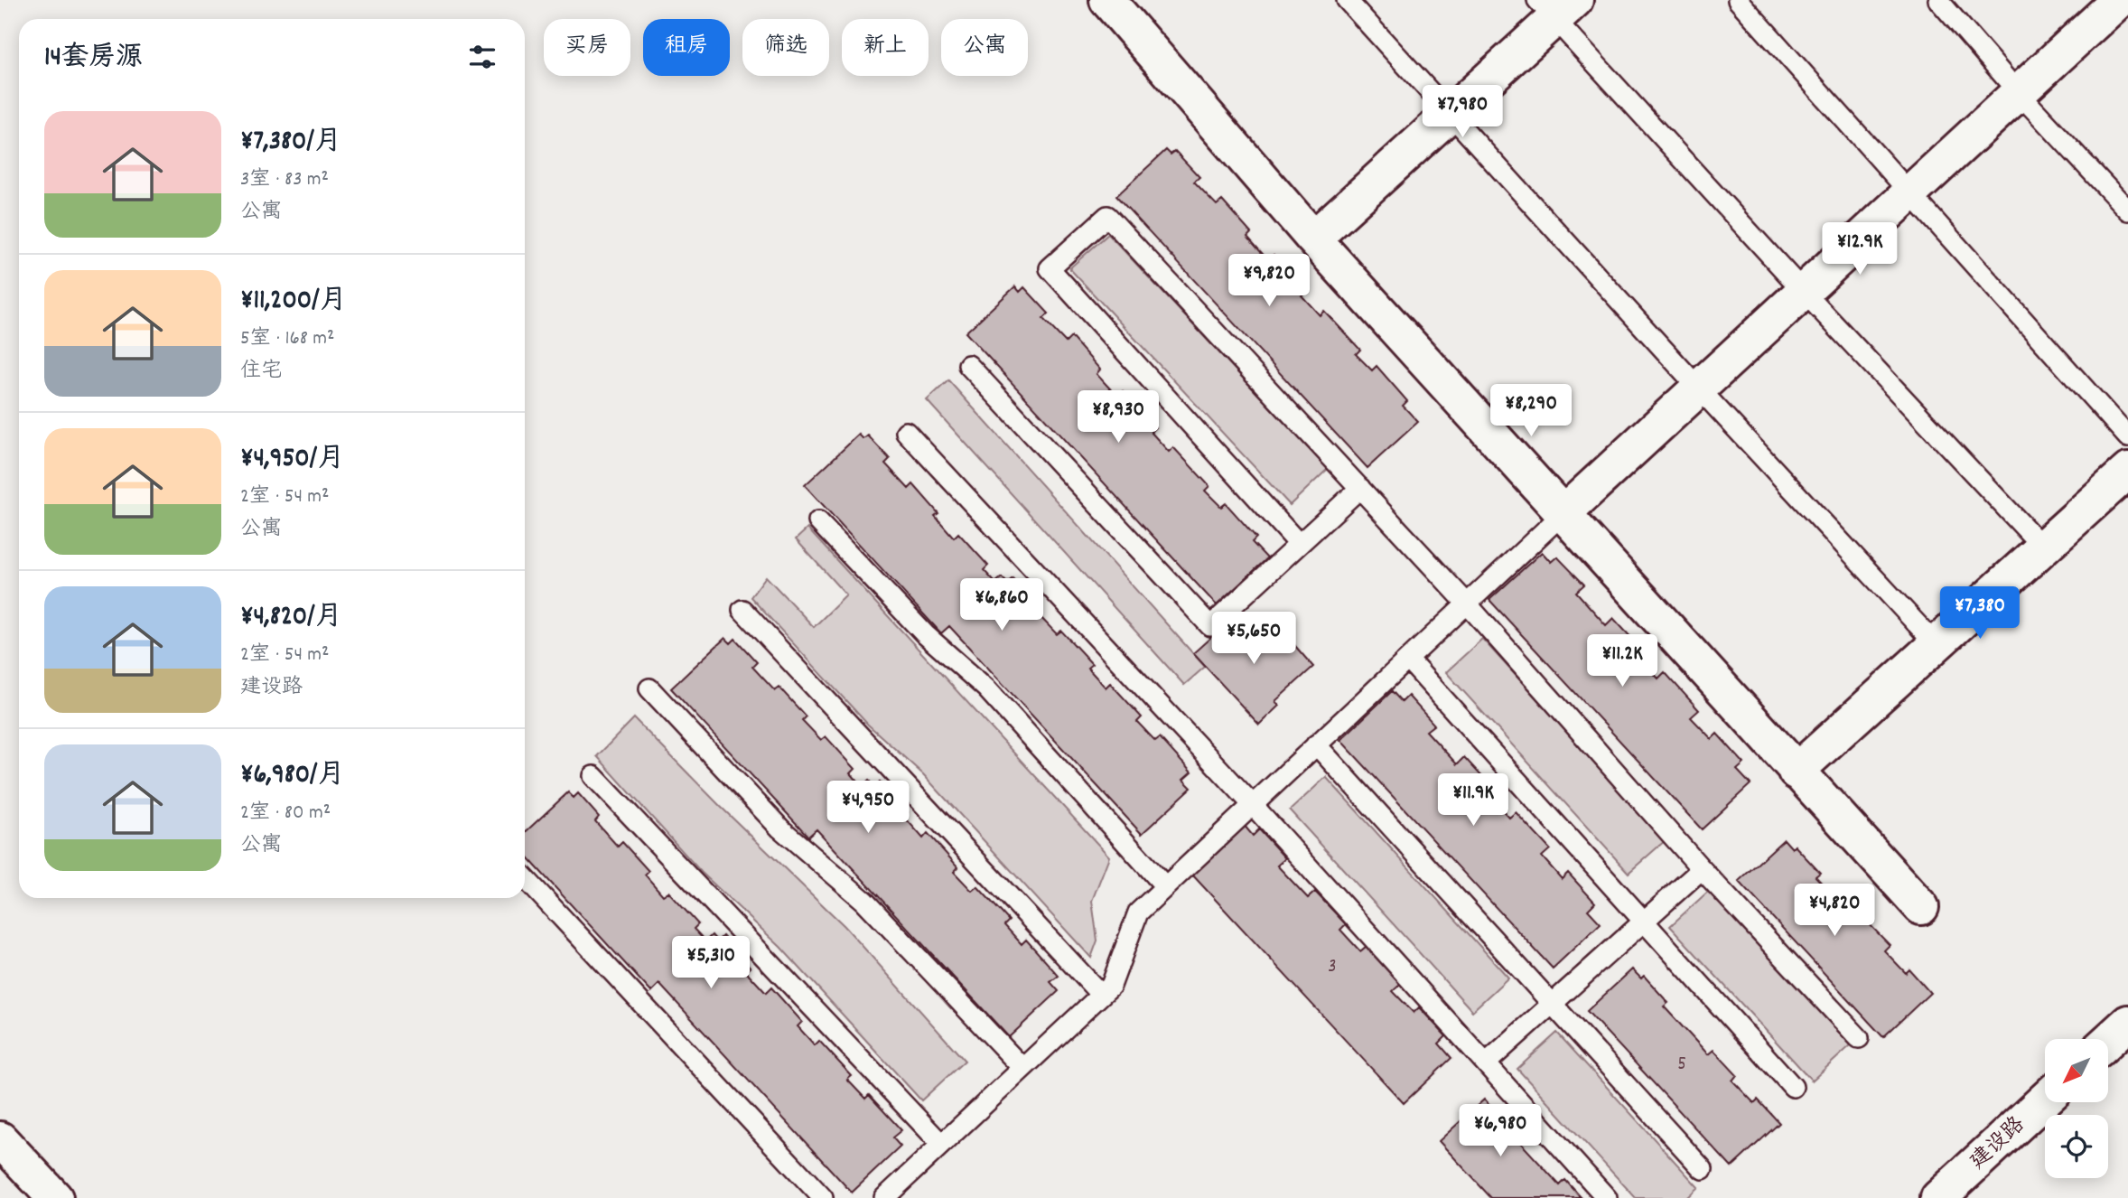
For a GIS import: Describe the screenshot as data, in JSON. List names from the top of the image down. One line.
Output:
{"streets":{"street":["建设路"]},"house_numbers":["3","5"],"north":"bottom left","page":{"chip":["买房","租房","筛选","新上","公寓"],"heading":"14套房源","price":["¥7,980","¥12.9K","¥9,820","¥8,290","¥8,930","¥6,860","¥7,380","¥5,650","¥11.2K","¥11.9K","¥4,950","¥4,820","¥5,310","¥6,980"],"list":[{"name":"¥7,380/月","note":"3室 · 83 m² · 公寓"},{"name":"¥11,200/月","note":"5室 · 168 m² · 住宅"},{"name":"¥4,950/月","note":"2室 · 54 m² · 公寓"},{"name":"¥4,820/月","note":"2室 · 54 m² · 建设路"},{"name":"¥6,980/月","note":"2室 · 80 m² · 公寓"}]}}
